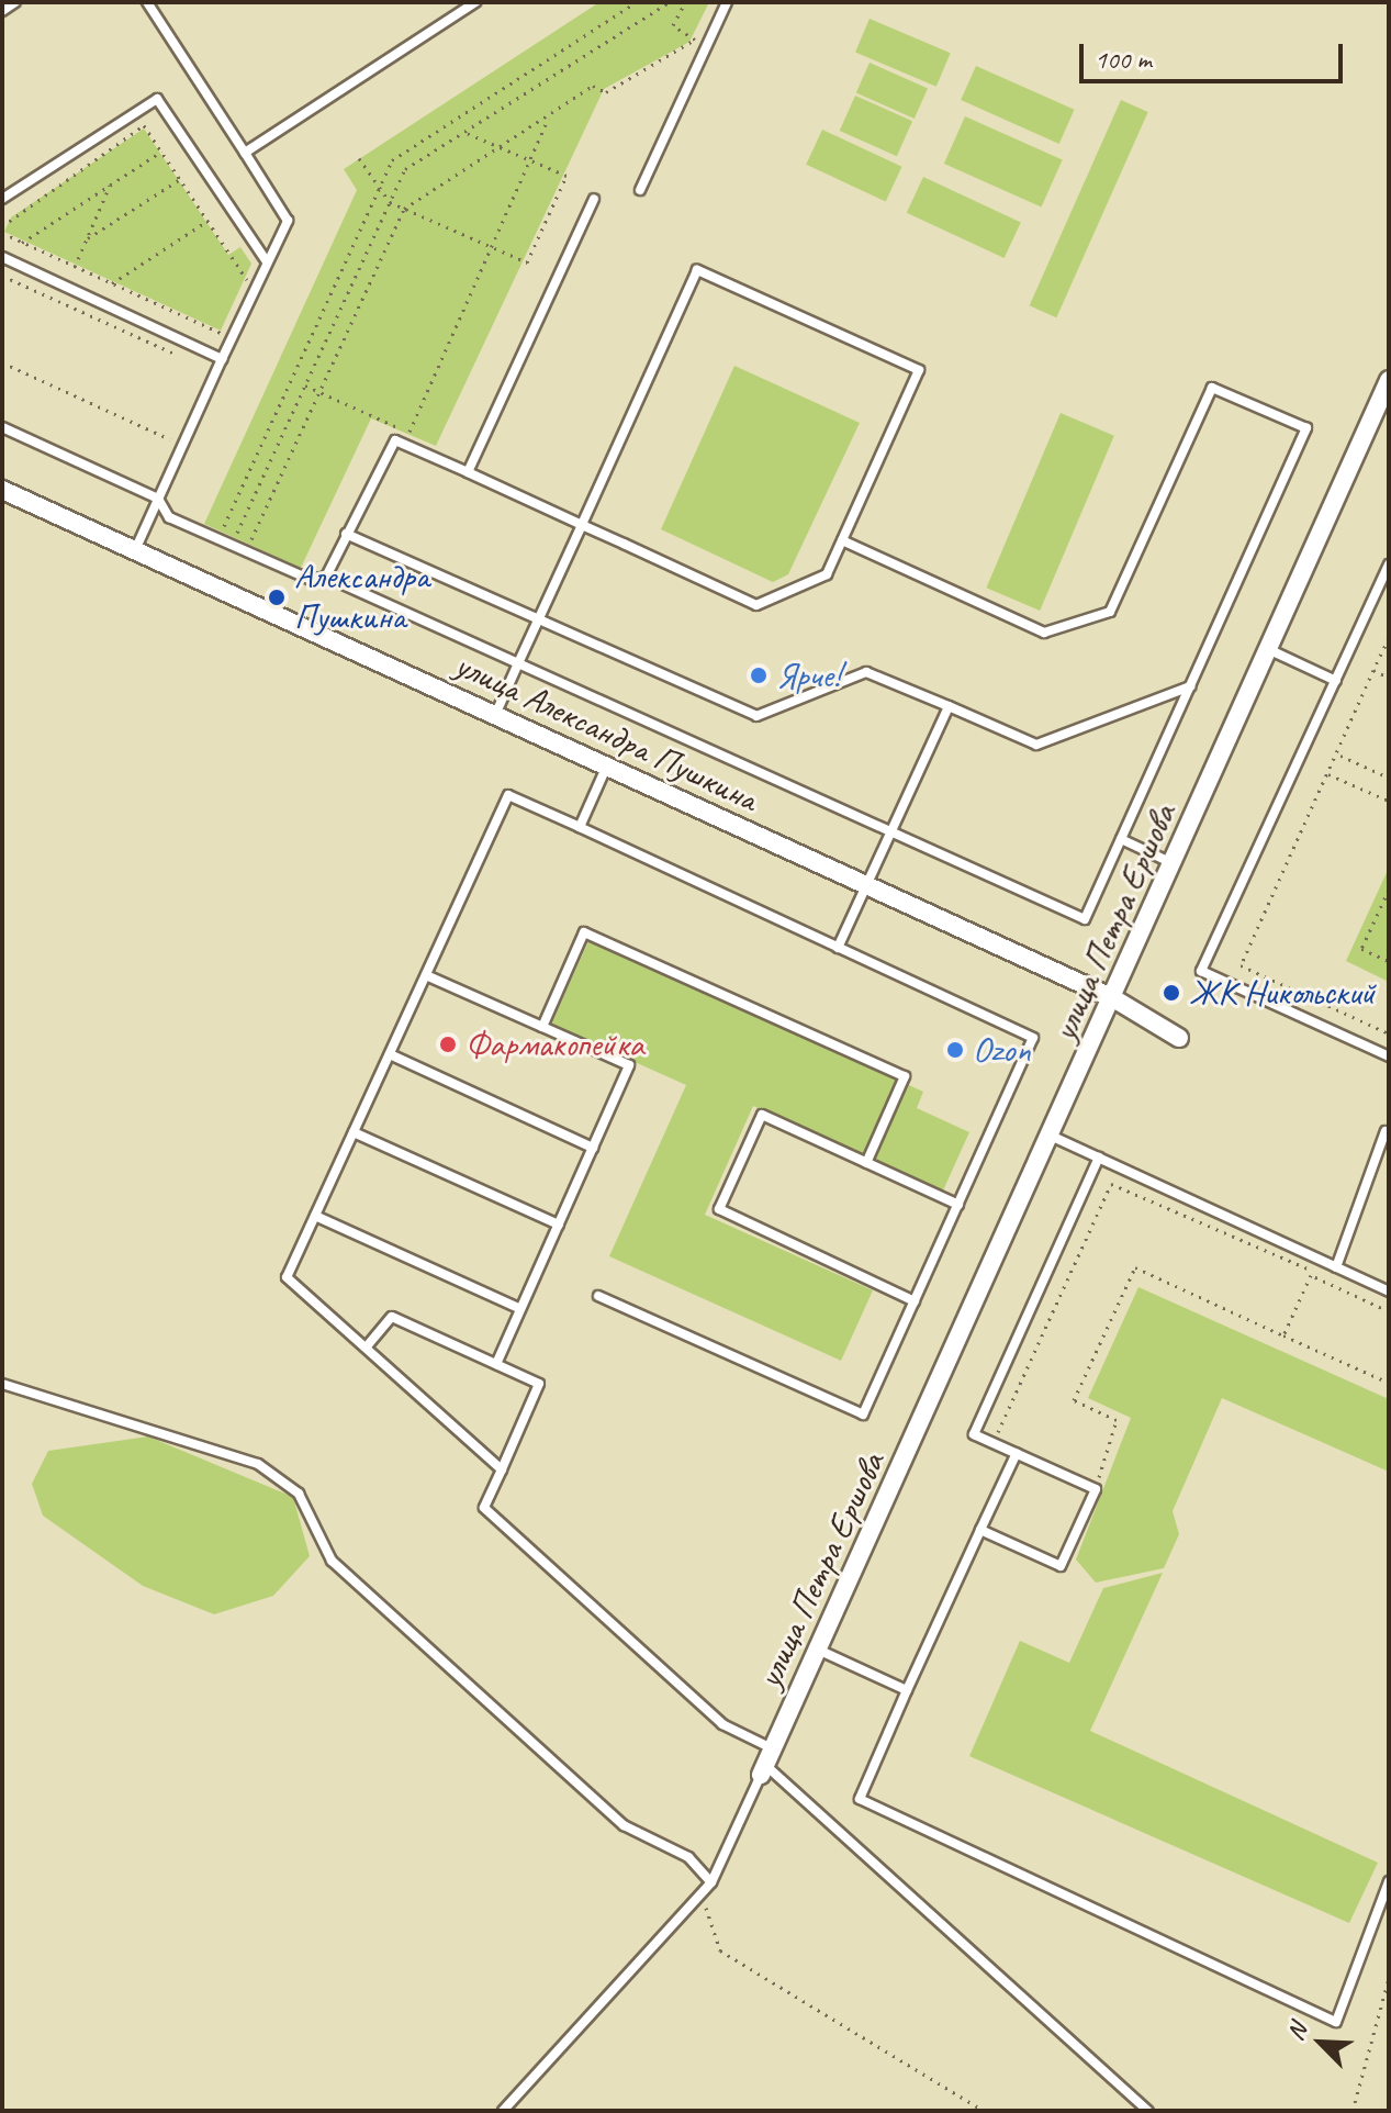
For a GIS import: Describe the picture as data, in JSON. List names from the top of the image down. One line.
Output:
{"streets":{"street":["улица Александра Пушкина","улица Петра Ершова"]},"crossings":[["улица Александра Пушкина","улица Петра Ершова"]],"places":["Александра Пушкина","Ярче!","ЖК Никольский","Фармакопейка","Ozon"],"scale_bar":"100 m","north":"top left"}
